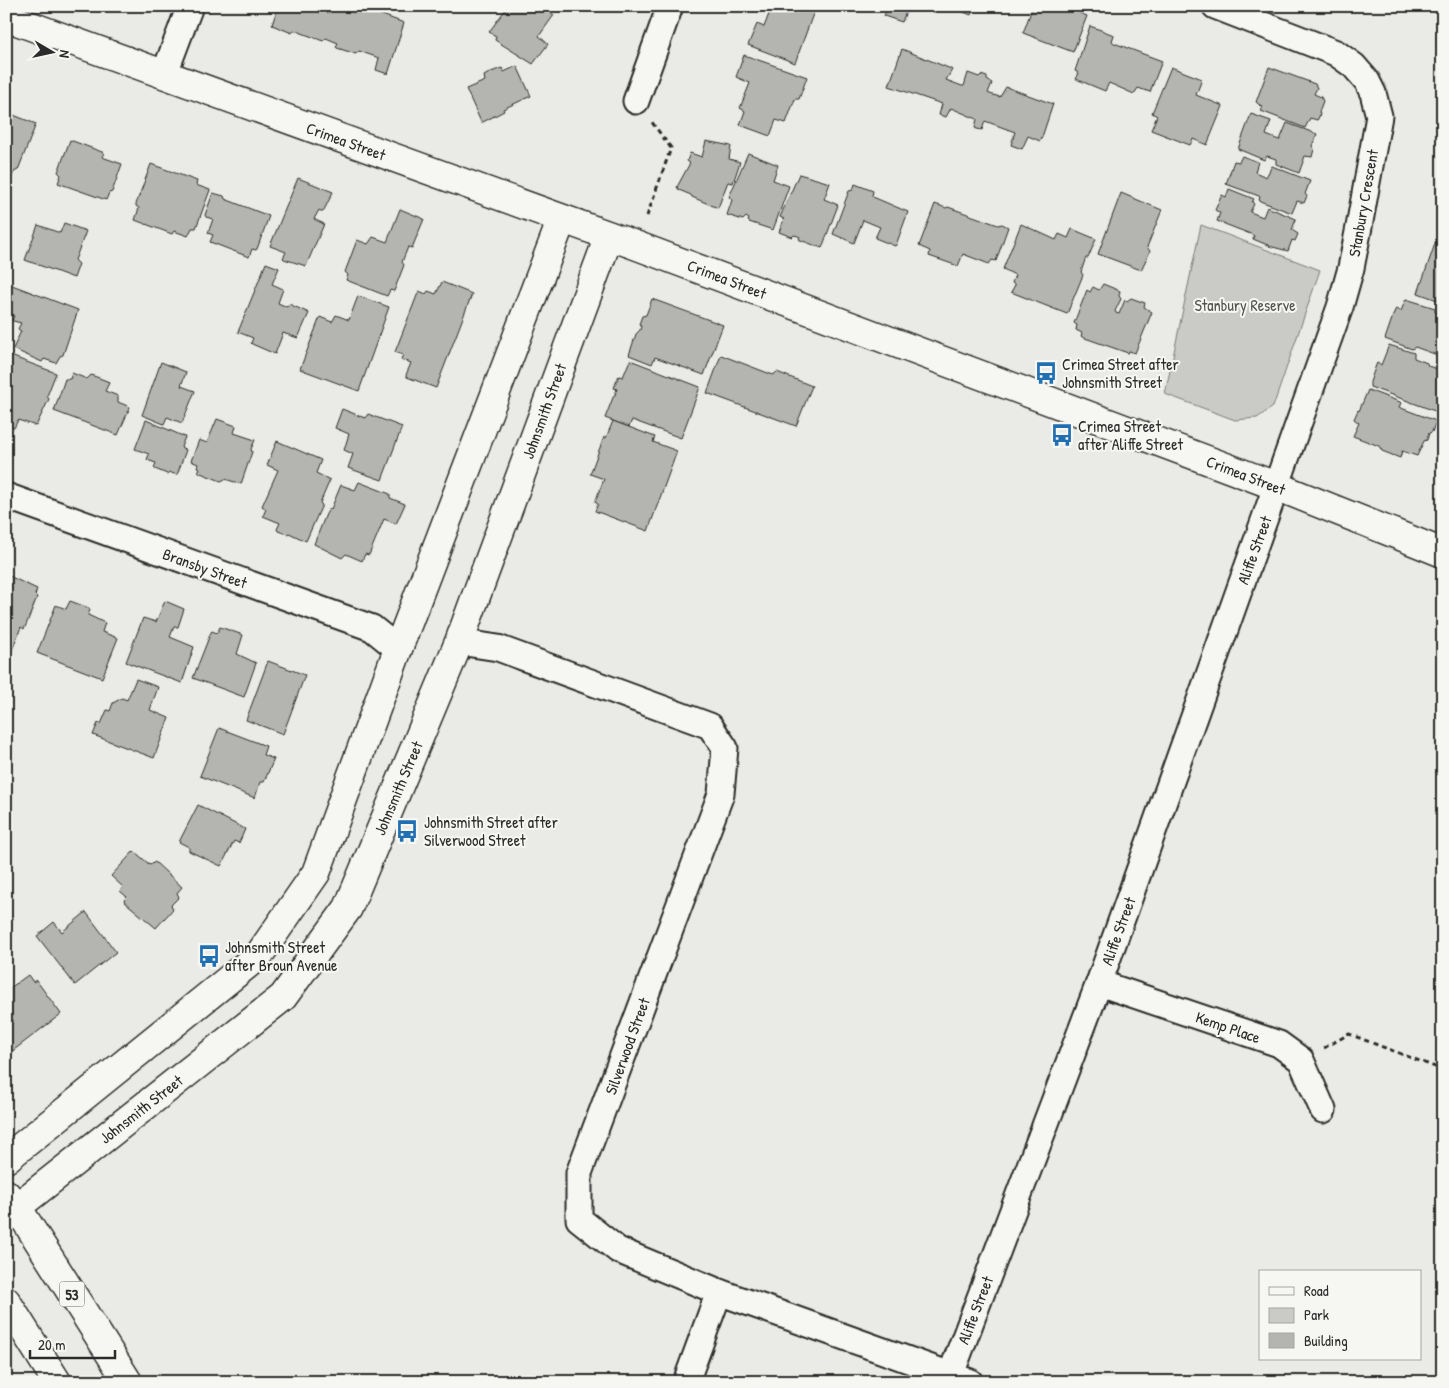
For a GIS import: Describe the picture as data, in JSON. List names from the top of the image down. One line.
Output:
{"streets":{"street":["Crimea Street","Stanbury Crescent","Johnsmith Street","Aliffe Street","Bransby Street","Kemp Place","Silverwood Street","53"]},"crossings":[["Crimea Street","Stanbury Crescent"],["Crimea Street","Johnsmith Street"],["Crimea Street","Aliffe Street"],["Stanbury Crescent","Aliffe Street"],["Johnsmith Street","Silverwood Street"],["Johnsmith Street","53"],["Aliffe Street","Kemp Place"],["Aliffe Street","Silverwood Street"]],"parks":["Stanbury Reserve"],"places":{"bus stop":["Crimea Street after Johnsmith Street","Crimea Street after Aliffe Street","Johnsmith Street after Silverwood Street","Johnsmith Street after Broun Avenue"]},"legend":["Road","Park","Building"],"scale_bar":"20 m","north":"right"}
